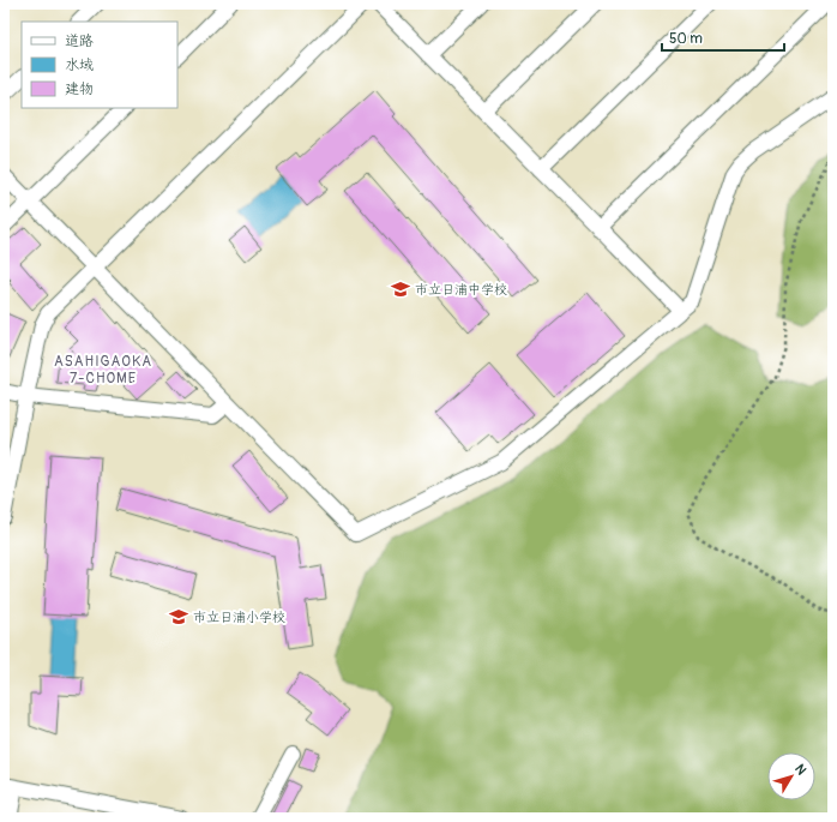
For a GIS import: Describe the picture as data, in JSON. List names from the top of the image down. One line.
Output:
{"districts":["ASAHIGAOKA 7-CHOME"],"places":{"school or university":["市立日浦中学校","市立日浦小学校"]},"legend":["道路","水域","建物"],"scale_bar":"50 m","north":"top right"}
